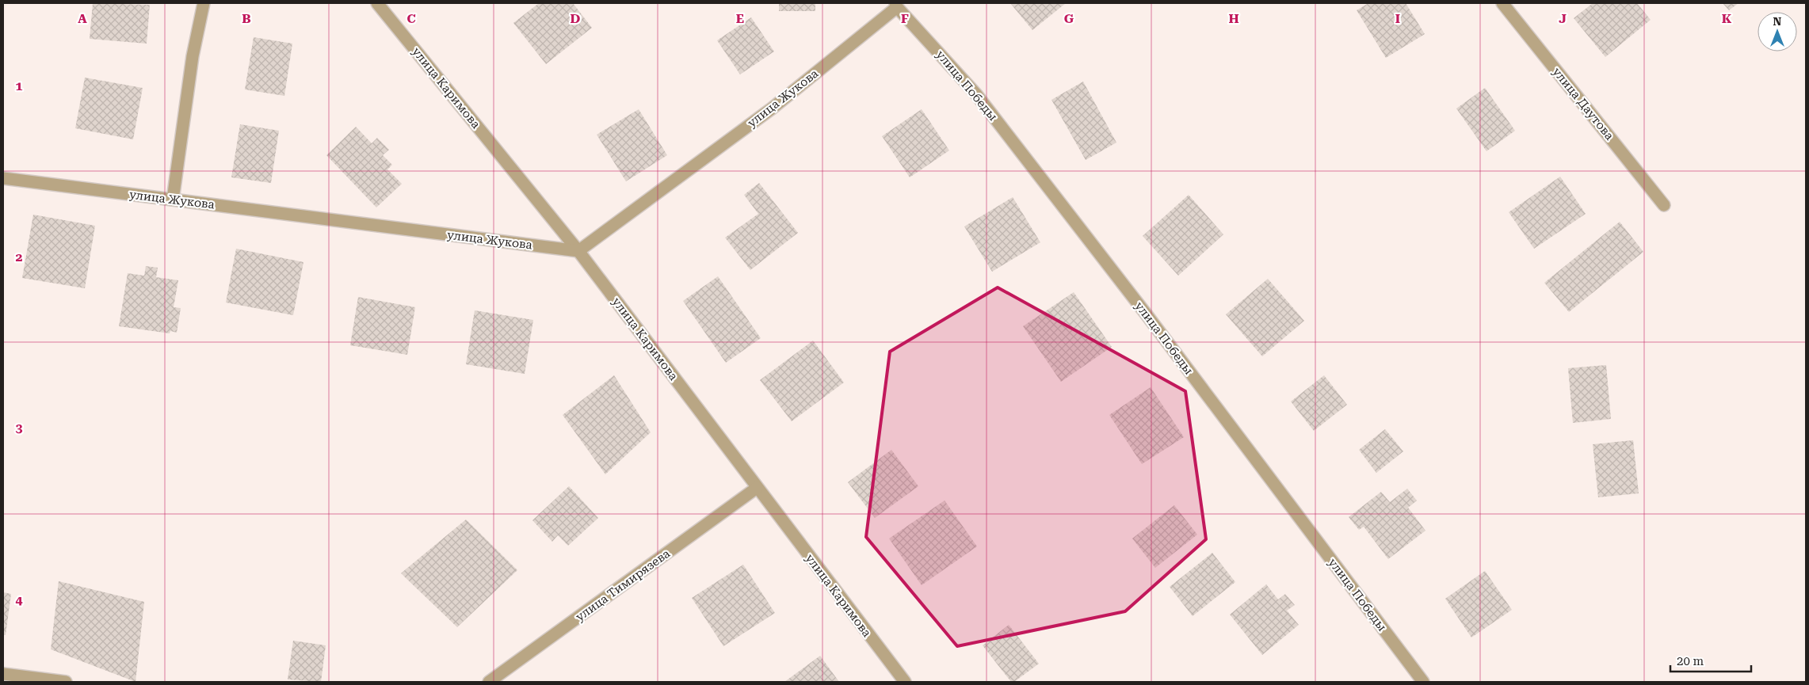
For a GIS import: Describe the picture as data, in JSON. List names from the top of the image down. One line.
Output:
{"streets":{"street":["улица Победы","улица Каримова","улица Жукова","улица Даутова","улица Тимирязева"]},"crossings":[["улица Победы","улица Жукова"],["улица Каримова","улица Жукова"],["улица Каримова","улица Тимирязева"]],"scale_bar":"20 m","north":"top","grid":{"columns":["A","B","C","D","E","F","G","H","I","J","K"],"rows":["1","2","3","4"]}}
